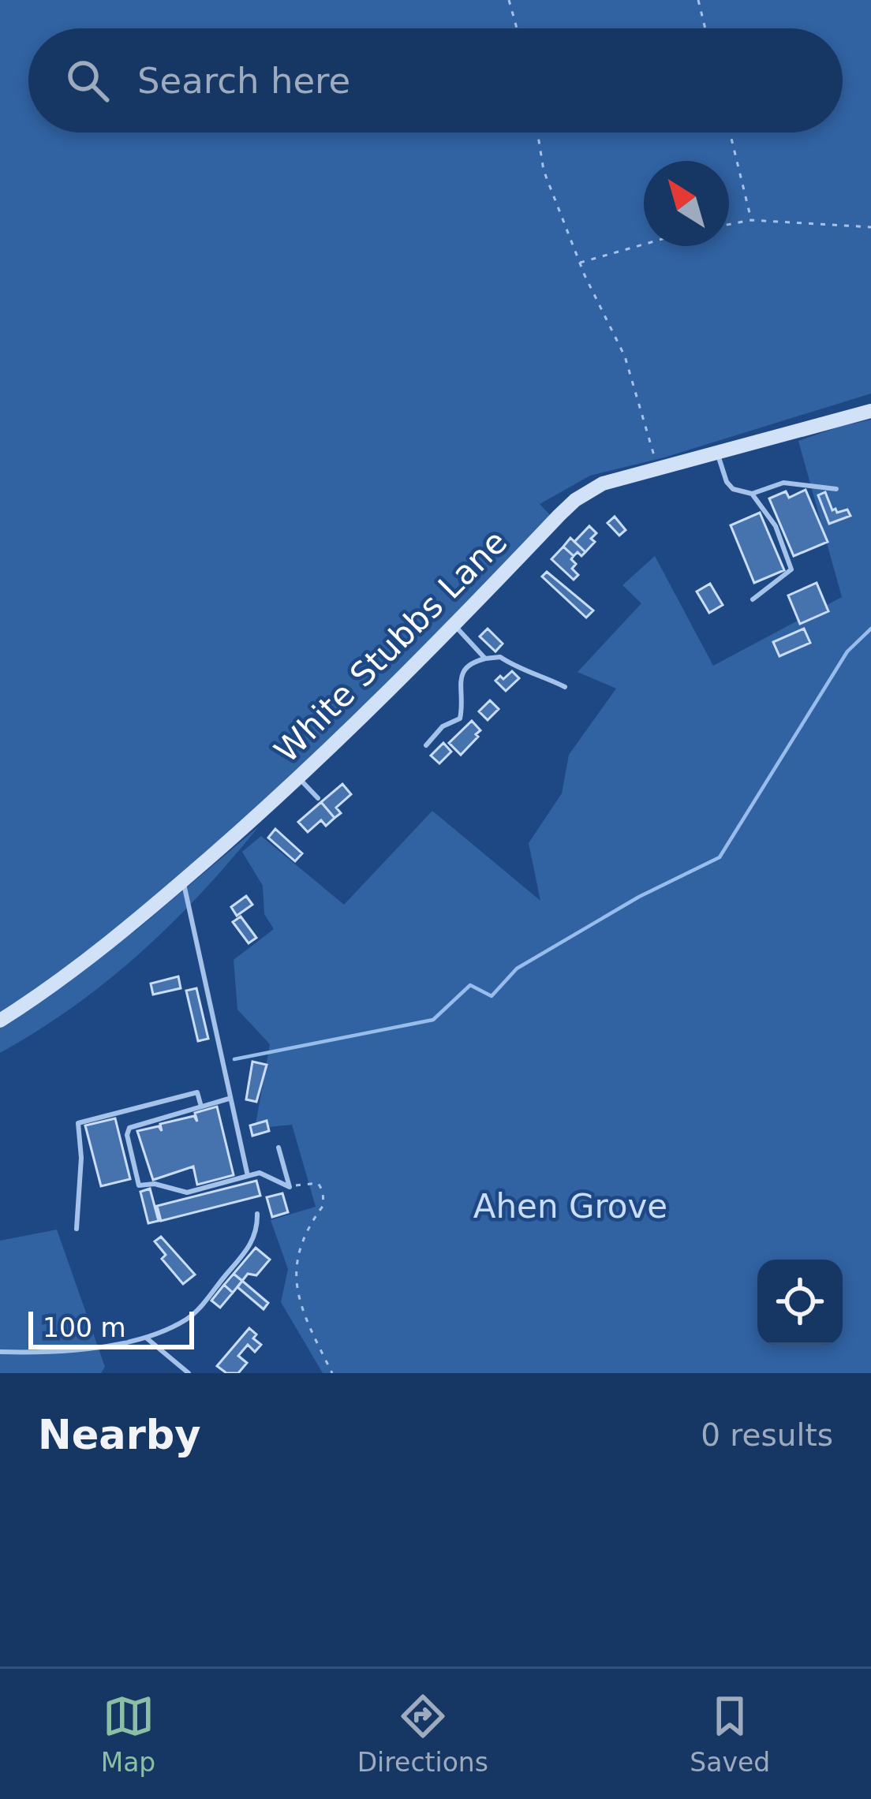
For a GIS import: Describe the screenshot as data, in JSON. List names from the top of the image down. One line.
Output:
{"streets":{"street":["White Stubbs Lane"]},"parks":["Ahen Grove"],"scale_bar":"100 m","north":"top left","page":{"search":"Search here","scale":"100 m","heading":["Nearby","0 results"],"nav":["Map","Directions","Saved"]}}
